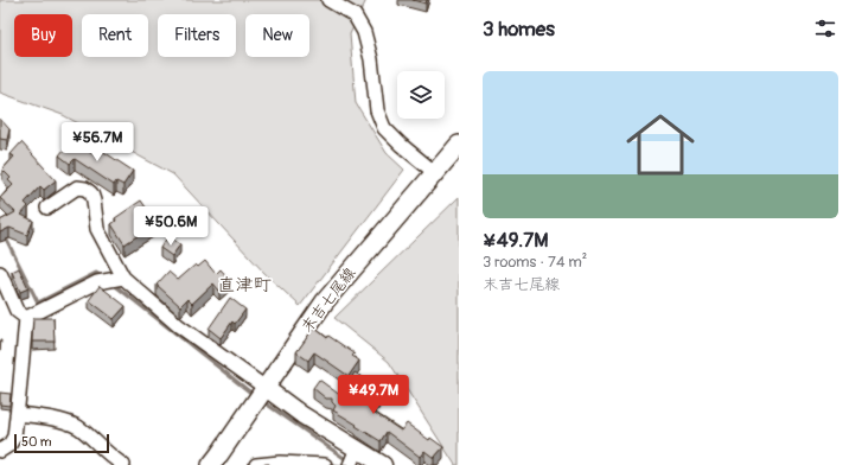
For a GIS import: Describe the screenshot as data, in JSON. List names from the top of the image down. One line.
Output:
{"streets":{"main road":["末吉七尾線"]},"districts":["直津町"],"scale_bar":"50 m","page":{"heading":"3 homes","chip":["Buy","Rent","Filters","New"],"list":[{"name":"¥49.7M","note":"3 rooms · 74 m² · 末吉七尾線"}],"price":["¥56.7M","¥50.6M","¥49.7M"],"scale":"50 m"}}
